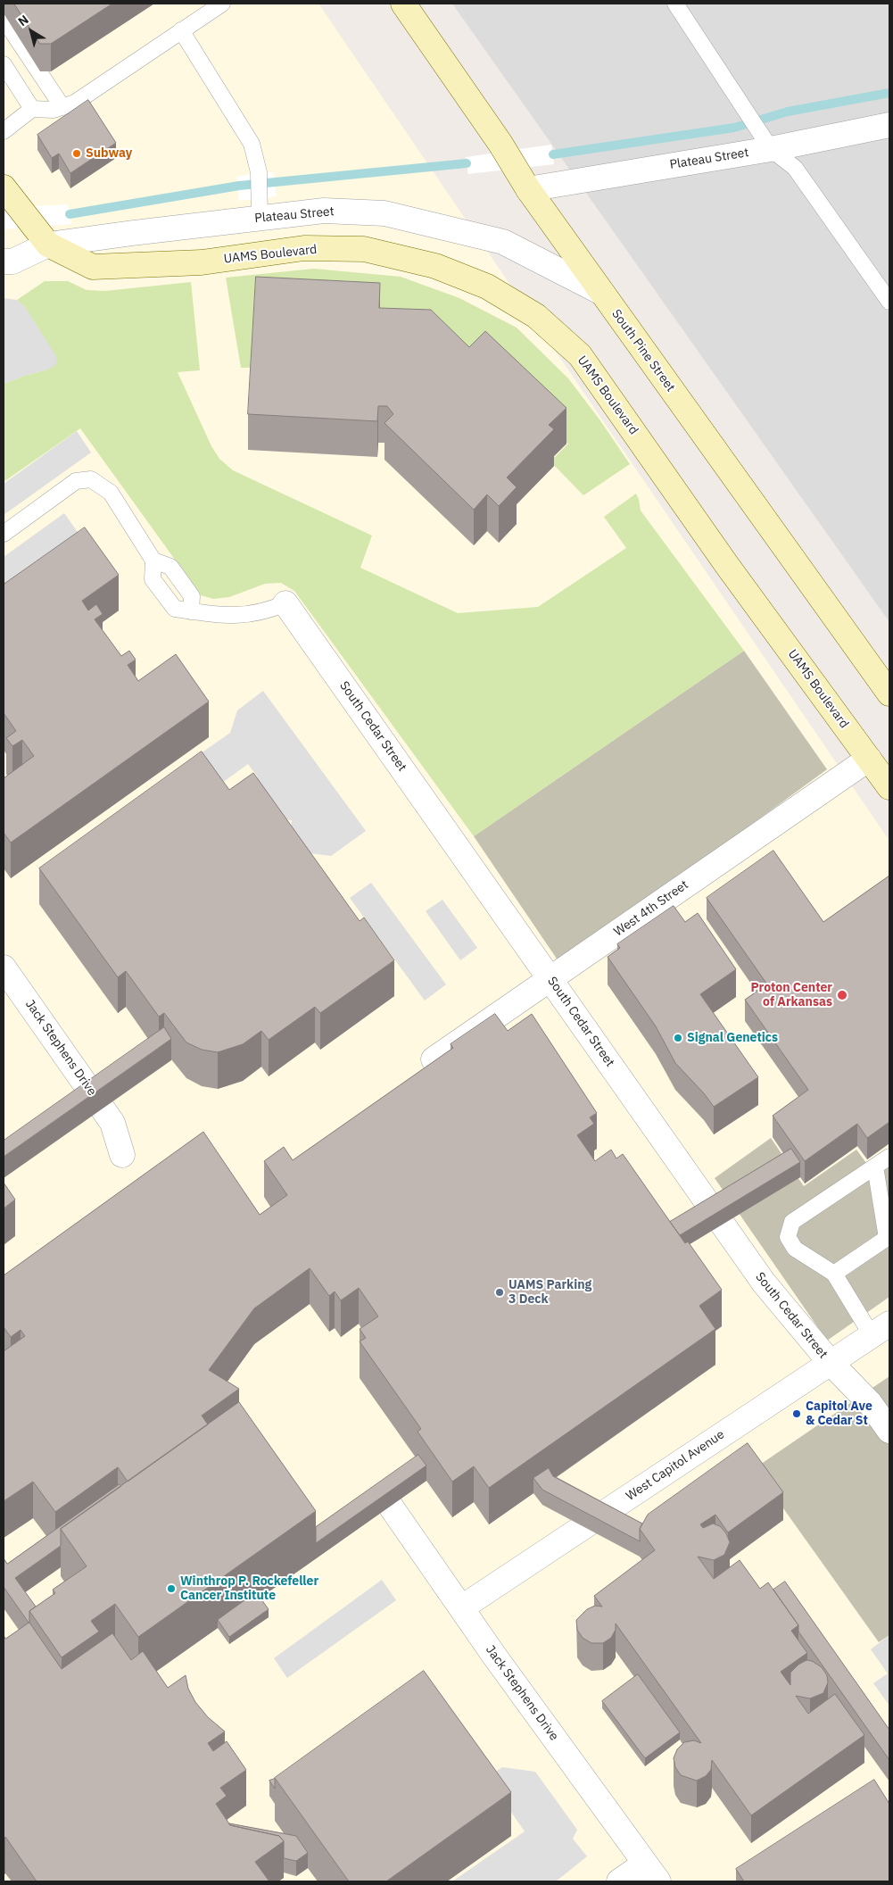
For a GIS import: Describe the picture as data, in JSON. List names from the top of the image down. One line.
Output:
{"streets":{"main road":["UAMS Boulevard","South Pine Street"],"street":["Plateau Street","South Cedar Street","West 4th Street","Jack Stephens Drive","West Capitol Avenue"]},"crossings":[["Plateau Street","UAMS Boulevard"],["Plateau Street","South Pine Street"],["UAMS Boulevard","West 4th Street"],["South Cedar Street","West 4th Street"],["South Cedar Street","West Capitol Avenue"],["Jack Stephens Drive","West Capitol Avenue"]],"places":["Subway","Proton Center of Arkansas","Signal Genetics","UAMS Parking 3 Deck","Capitol Ave & Cedar St","Winthrop P. Rockefeller Cancer Institute"],"north":"top left"}
